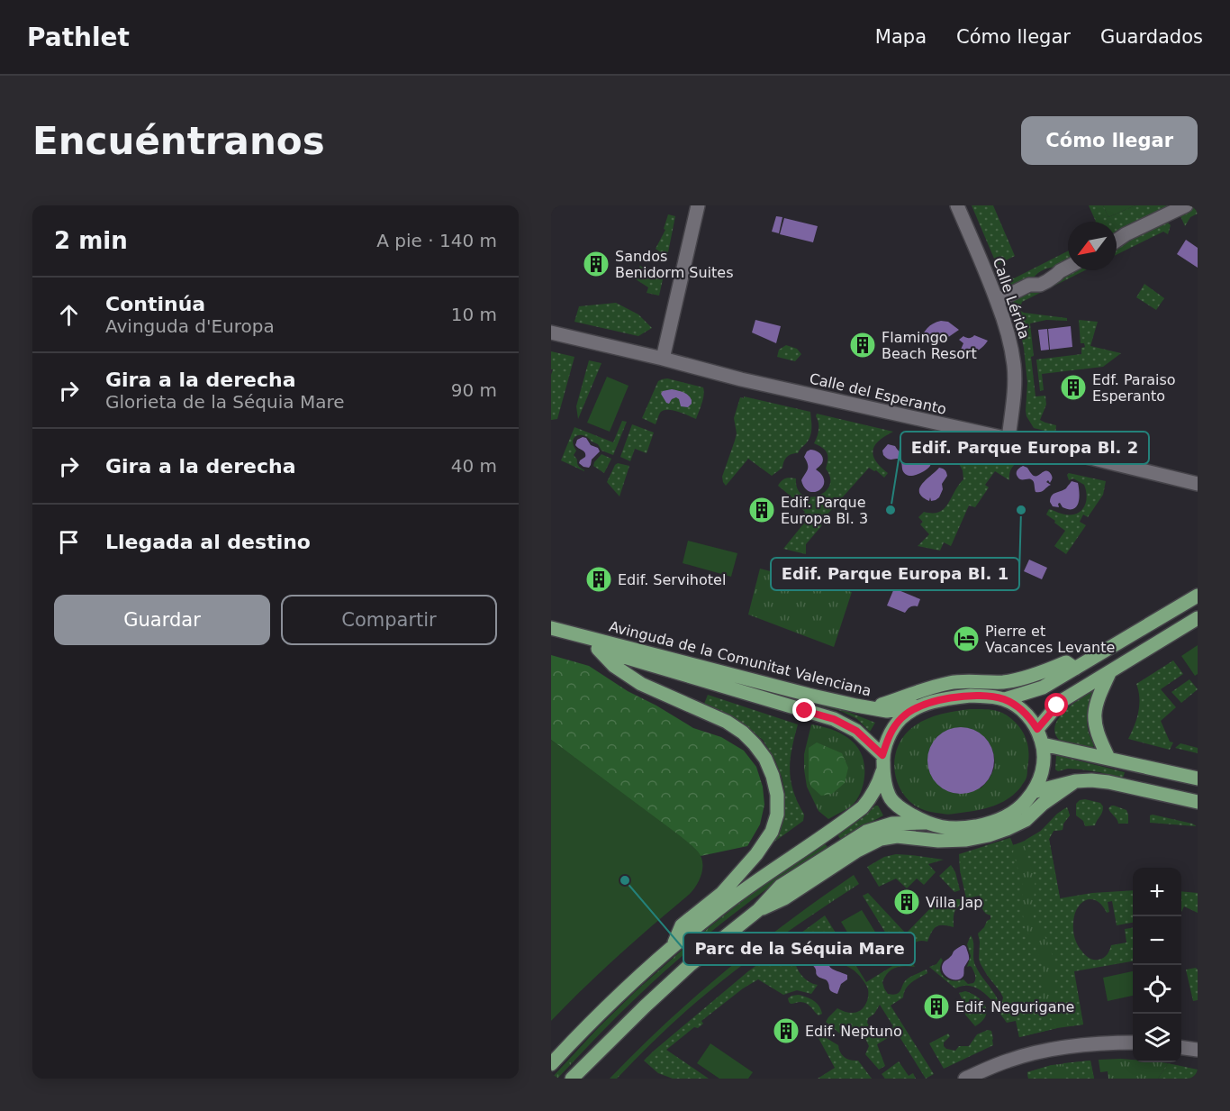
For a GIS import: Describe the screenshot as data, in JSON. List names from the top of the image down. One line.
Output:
{"streets":{"main road":["Avinguda de la Comunitat Valenciana"],"street":["Calle Lérida","Calle del Esperanto"]},"crossings":[["Calle Lérida","Calle del Esperanto"]],"places":{"building":["Sandos Benidorm Suites","Flamingo Beach Resort","Edf. Paraiso Esperanto","Edif. Parque Europa Bl. 3","Edif. Servihotel","Villa Jap","Edif. Negurigane","Edif. Neptuno"],"other":["Edif. Parque Europa Bl. 2","Edif. Parque Europa Bl. 1","Parc de la Séquia Mare"],"hotel":["Pierre et Vacances Levante"]},"north":"bottom left","page":{"header":"Pathlet","nav":["Mapa","Cómo llegar","Guardados"],"buttons":["Cómo llegar",["Guardar","Compartir"]],"title":"Encuéntranos","heading":["2 min","A pie · 140 m"],"list":[["Continúa","Avinguda d'Europa","10 m"],["Gira a la derecha","Glorieta de la Séquia Mare","90 m"],["Gira a la derecha","40 m"],"Llegada al destino"],"map_buttons":["+","−"]}}
